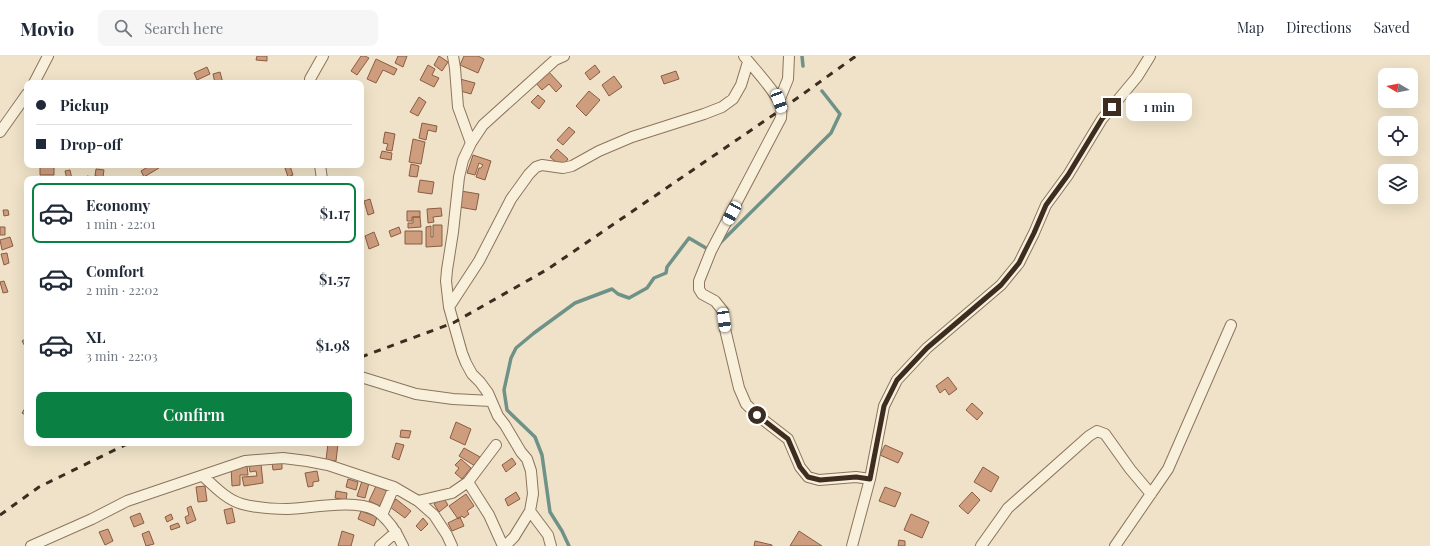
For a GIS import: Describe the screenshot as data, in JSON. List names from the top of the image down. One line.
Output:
{"north":"left","page":{"header":"Movio","search":"Search here","nav":["Map","Directions","Saved"],"banner":["Pickup","Drop-off"],"bubble":"1 min","list":[{"name":"Economy","note":"1 min · 22:01","value":"$1.17"},{"name":"Comfort","note":"2 min · 22:02","value":"$1.57"},{"name":"XL","note":"3 min · 22:03","value":"$1.98"}],"buttons":"Confirm"}}
